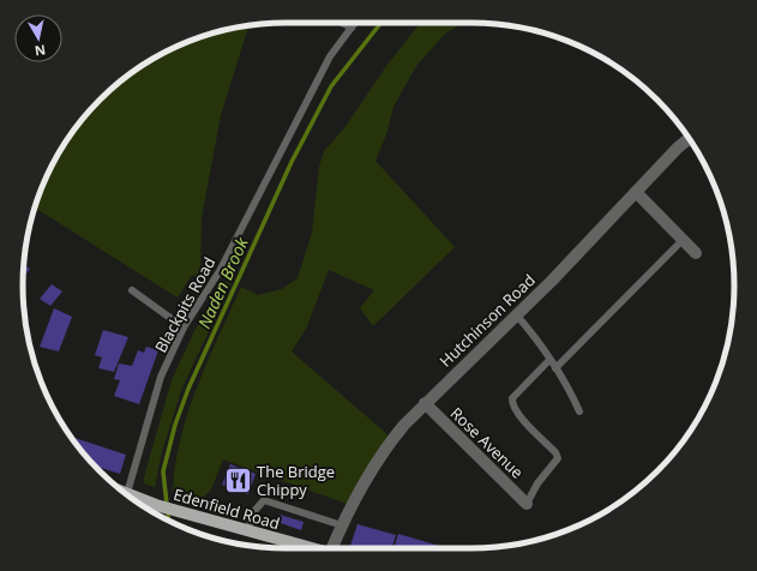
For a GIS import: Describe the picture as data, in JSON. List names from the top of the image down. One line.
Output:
{"streets":{"main road":["Edenfield Road"],"street":["Hutchinson Road","Rose Avenue"],"lane":["Blackpits Road"]},"crossings":[["Blackpits Road","Edenfield Road"],["Hutchinson Road","Rose Avenue"]],"water":["Naden Brook"],"places":{"restaurant":["The Bridge Chippy"]},"north":"bottom"}
